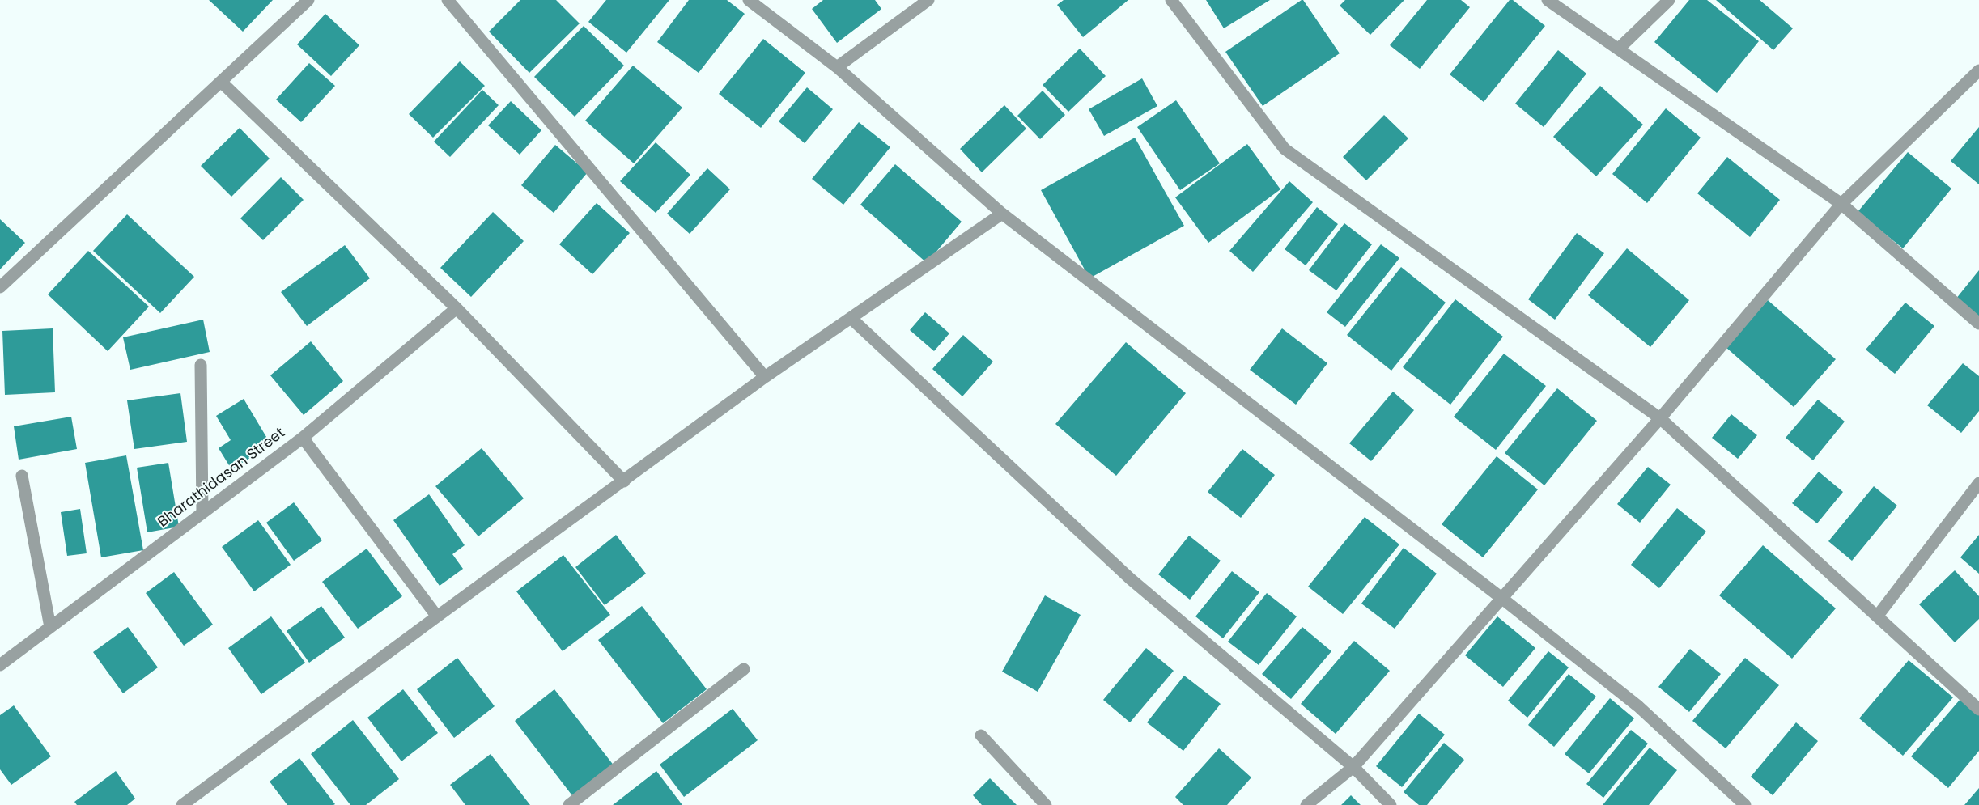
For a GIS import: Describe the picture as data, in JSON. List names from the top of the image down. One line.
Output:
{"streets":{"street":["Bharathidasan Street"]}}
